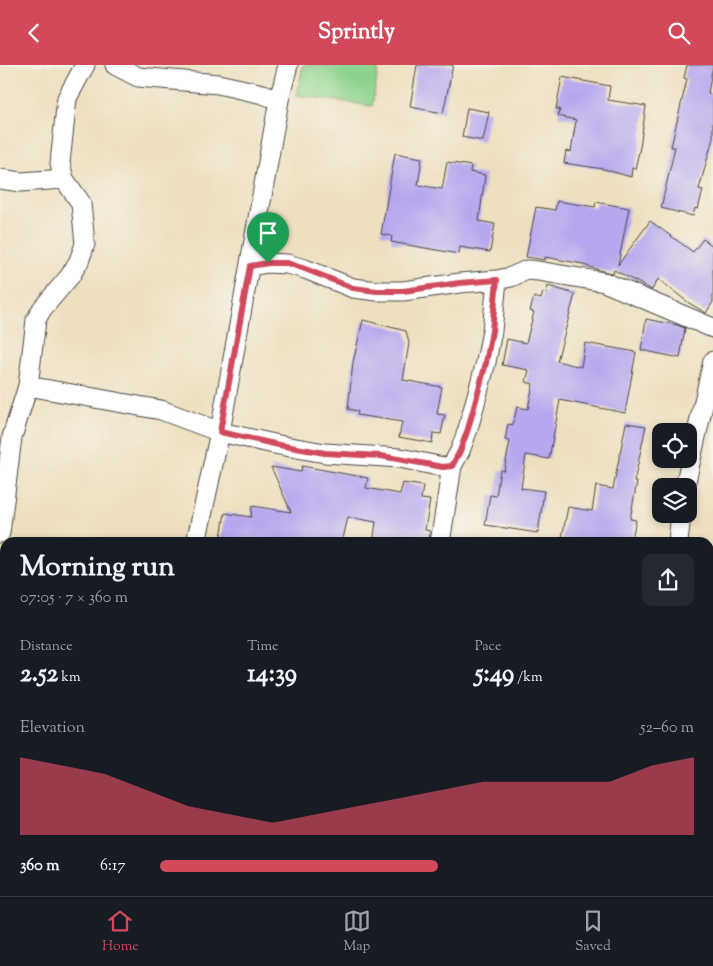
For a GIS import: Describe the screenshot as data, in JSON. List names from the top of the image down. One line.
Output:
{"page":{"header":"Sprintly","heading":["Morning run","07:05 · 7 × 360 m"],"stats":[["Distance","2.52 km"],["Time","14:39"],["Pace","5:49 /km"]],"chart":["Elevation","52–60 m"],"list":[{"name":"360 m","note":"6:17"}],"tabs":["Home","Map","Saved"]}}
